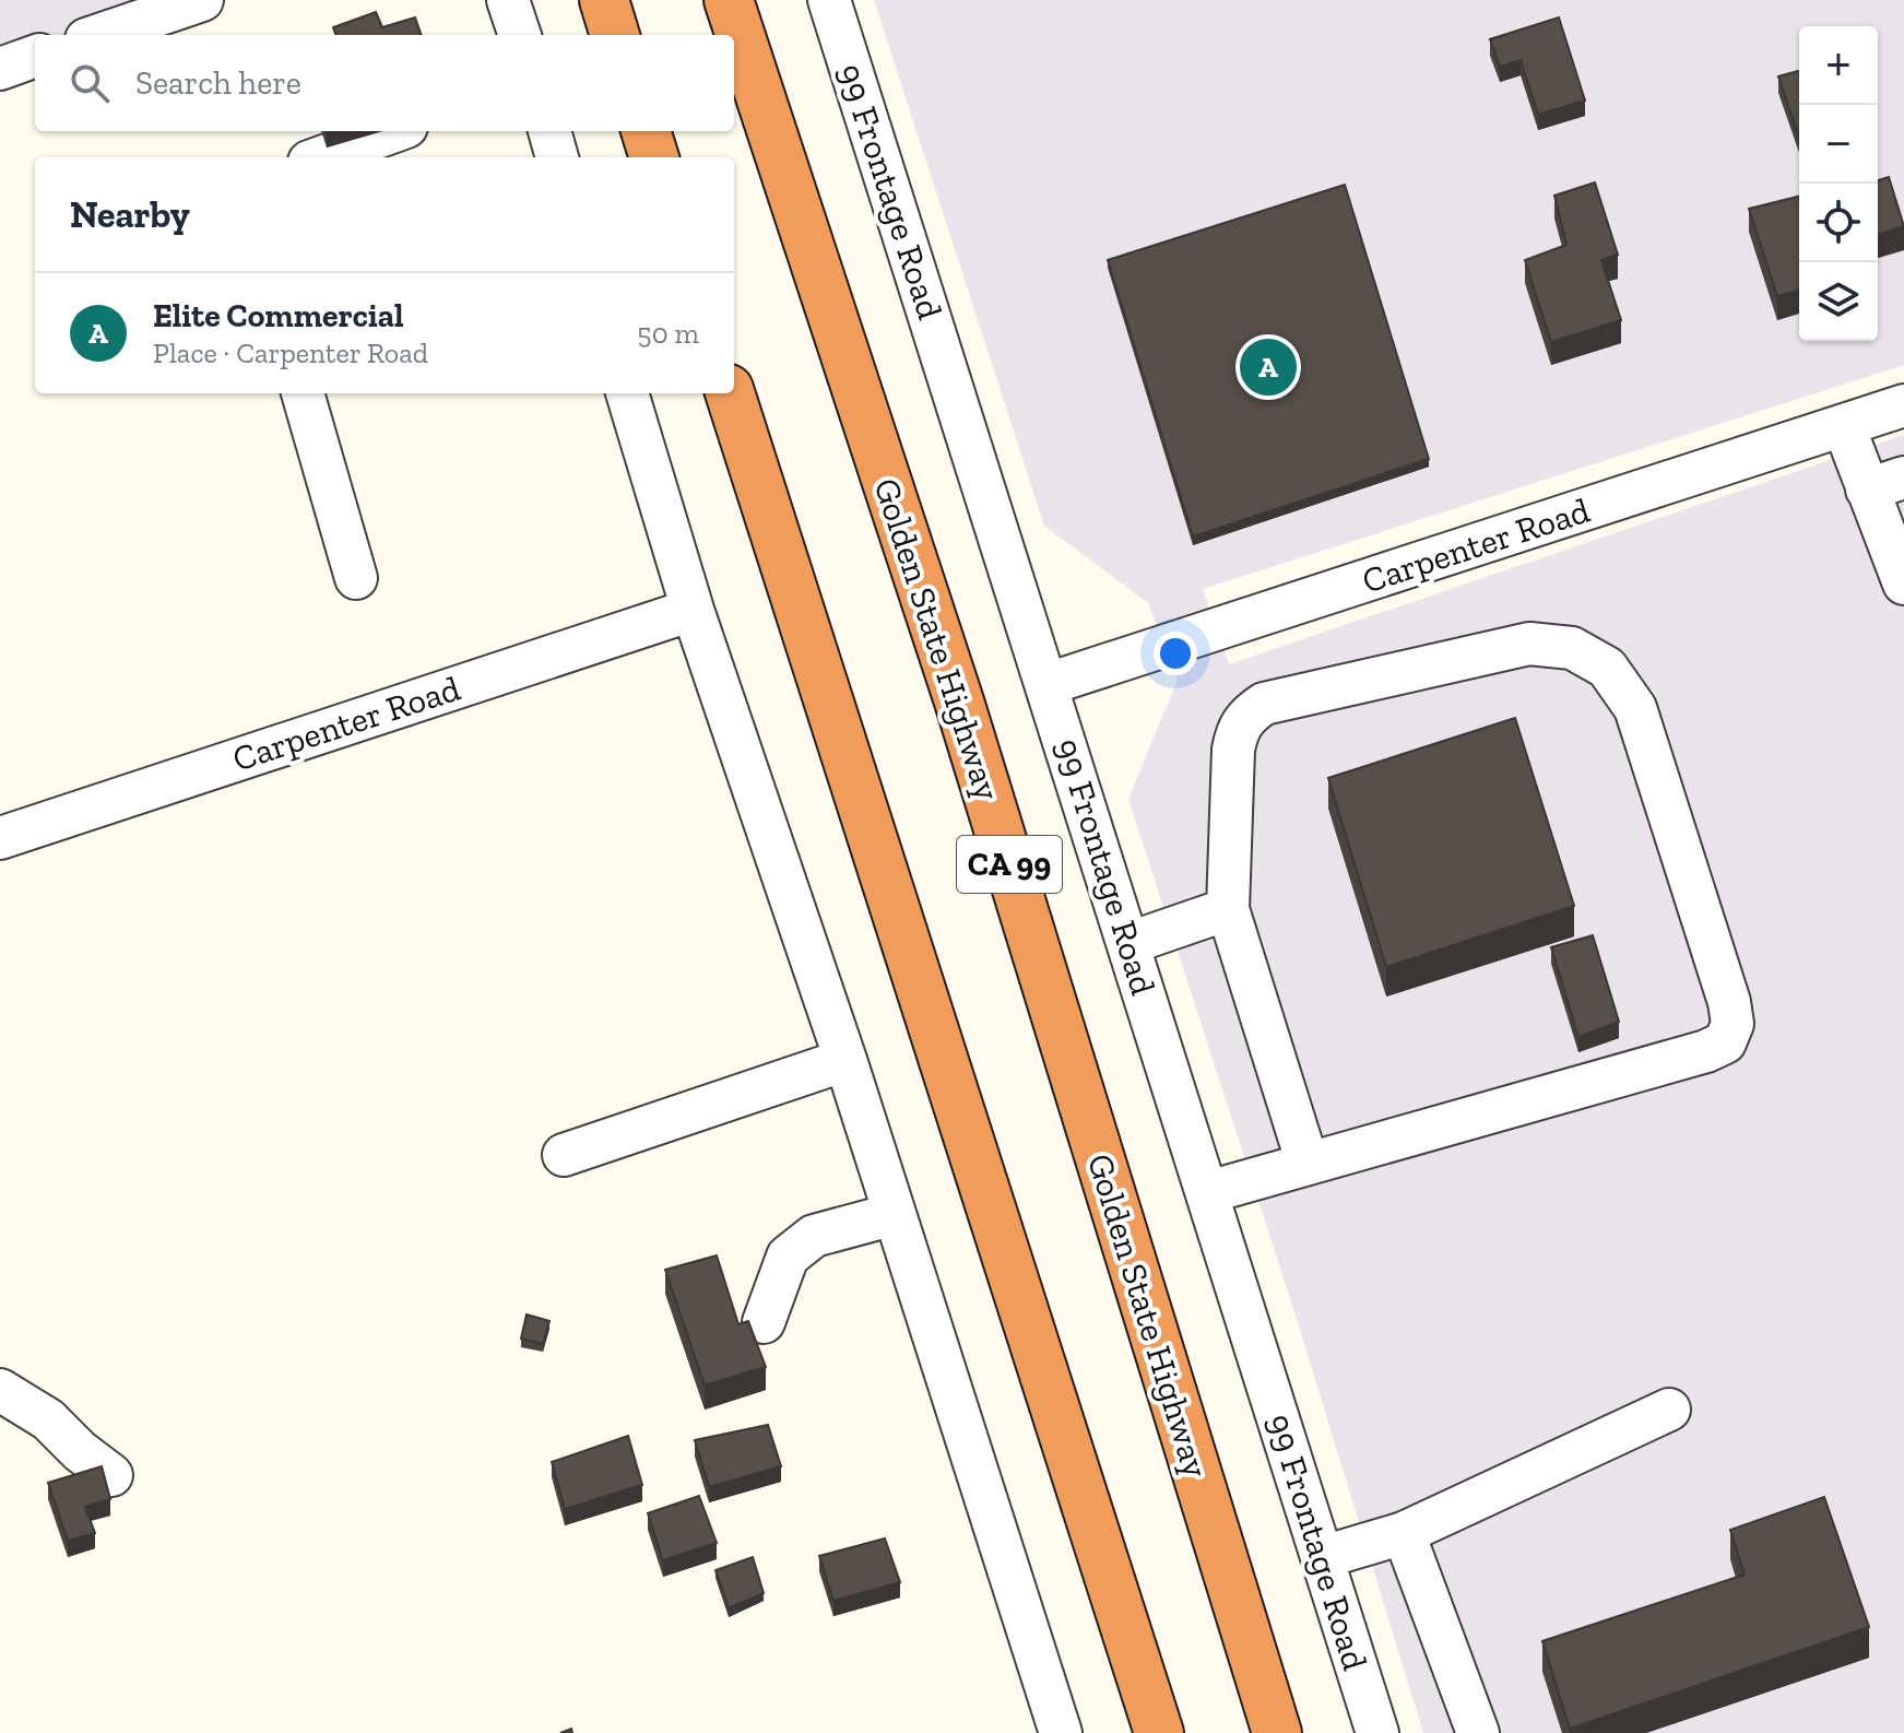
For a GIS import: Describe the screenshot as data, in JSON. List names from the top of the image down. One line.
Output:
{"streets":{"highway":["Golden State Highway","CA 99"],"street":["99 Frontage Road","Carpenter Road"]},"crossings":[["99 Frontage Road","Carpenter Road"]],"page":{"map_buttons":["+","−"],"search":"Search here","heading":"Nearby","list":[{"mark":"A","name":"Elite Commercial","note":"Place · Carpenter Road","value":"50 m"}],"pins":"A"}}
